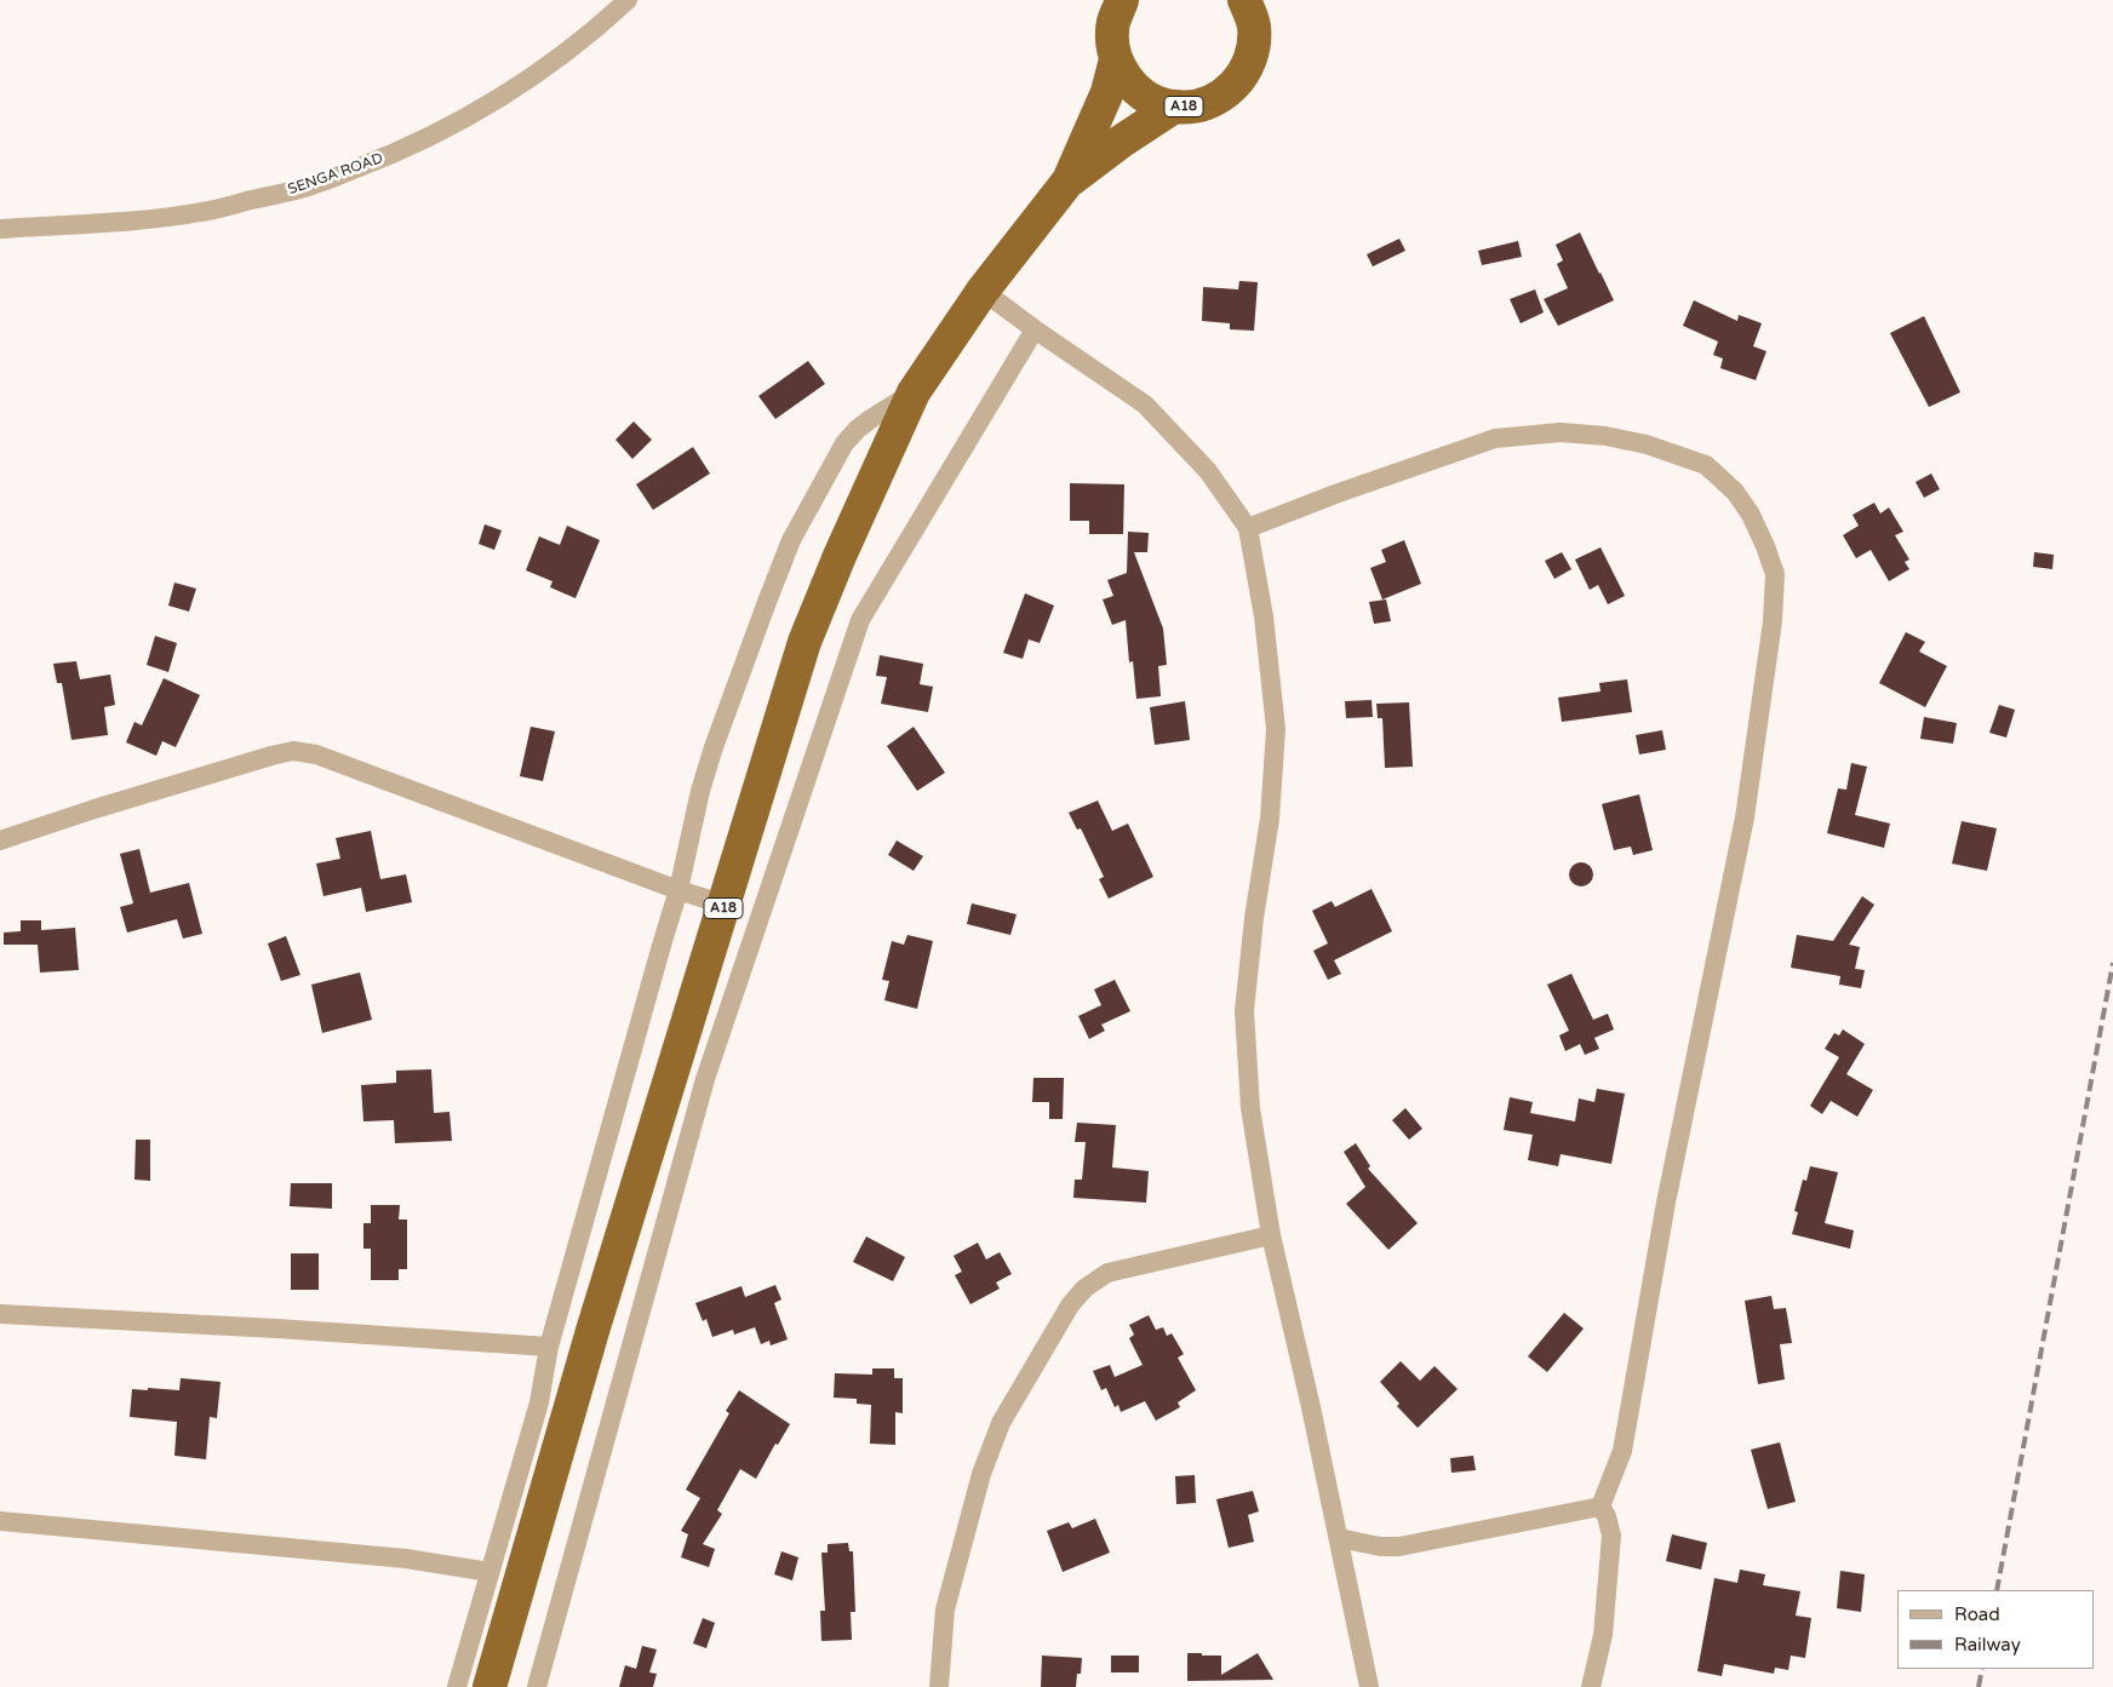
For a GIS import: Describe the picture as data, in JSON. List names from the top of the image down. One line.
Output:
{"streets":{"highway":["A18"],"street":["SENGA ROAD"]},"legend":["Road","Railway"]}
